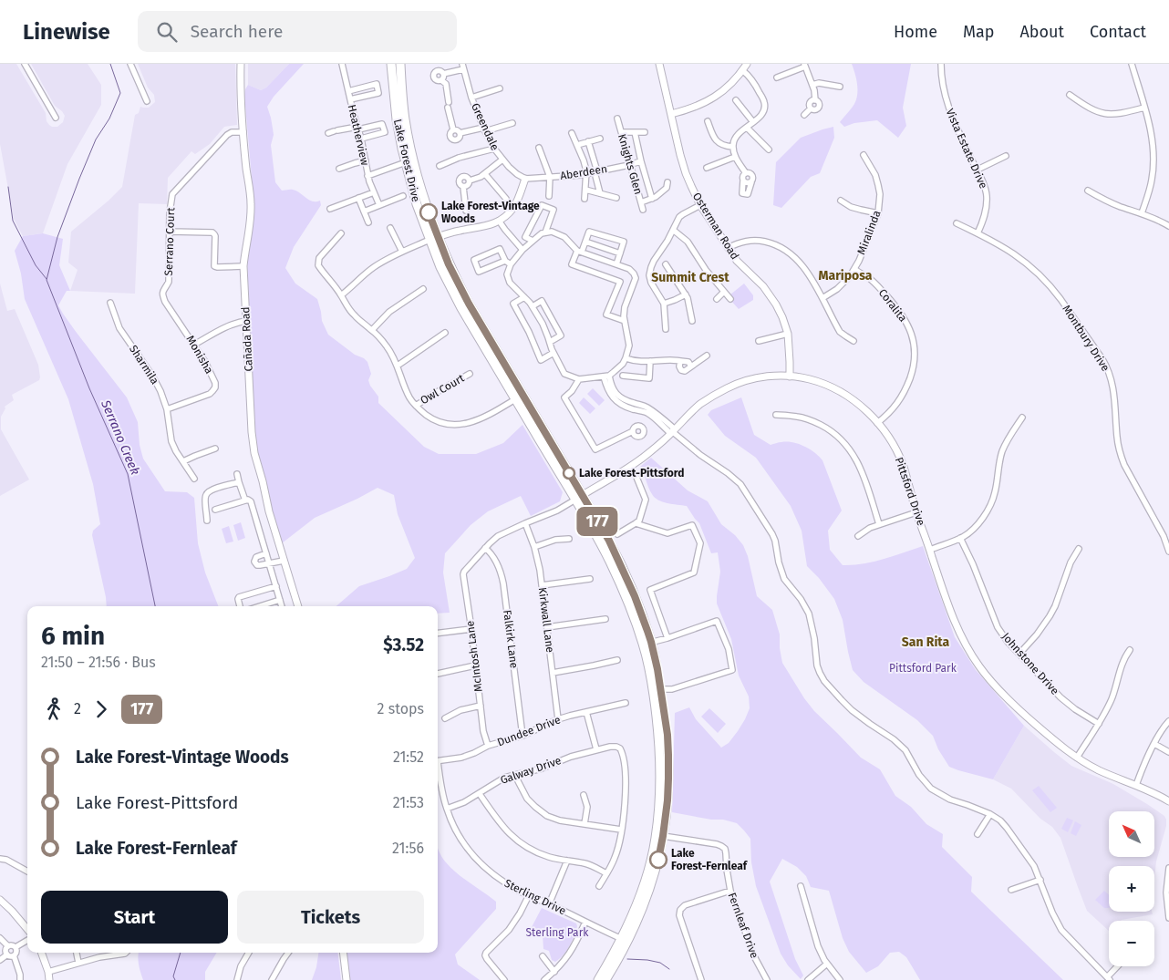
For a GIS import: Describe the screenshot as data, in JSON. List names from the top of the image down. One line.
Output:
{"streets":{"main road":["Lake Forest Drive"],"street":["Greendale","Heatherview","Vista Estate Drive","Knights Glen","Aberdeen","Osterman Road","Miralinda","Serrano Court","Coralita","Montbury Drive","Cañada Road","Monisha","Sharmila","Owl Court","Pittsford Drive","Kirkwall Lane","Falkirk Lane","McIntosh Lane","Johnstone Drive","Dundee Drive","Galway Drive","Sterling Drive","Fernleaf Drive"]},"crossings":[["Greendale","Aberdeen"],["Vista Estate Drive","Montbury Drive"],["Lake Forest Drive","Pittsford Drive"],["Lake Forest Drive","Sterling Drive"],["Lake Forest Drive","Fernleaf Drive"],["Knights Glen","Aberdeen"],["Osterman Road","Pittsford Drive"],["Miralinda","Coralita"],["Serrano Court","Cañada Road"],["Serrano Court","Monisha"],["Coralita","Pittsford Drive"],["Monisha","Sharmila"],["Pittsford Drive","Kirkwall Lane"],["Pittsford Drive","Falkirk Lane"],["Pittsford Drive","McIntosh Lane"],["Kirkwall Lane","Dundee Drive"],["Falkirk Lane","Dundee Drive"],["McIntosh Lane","Dundee Drive"],["Galway Drive","Sterling Drive"]],"districts":["Mariposa","Summit Crest","San Rita"],"water":["Serrano Creek"],"parks":["Pittsford Park","Sterling Park"],"places":["Lake Forest-Vintage Woods","Lake Forest-Pittsford","Lake Forest-Fernleaf"],"lines":["bus line 177"],"north":"top left","page":{"header":"Linewise","search":"Search here","nav":["Home","Map","About","Contact"],"on_map":"177","heading":["6 min","21:50 – 21:56 · Bus","$3.52"],"legs":["2","177","2 stops"],"list":[{"name":"Lake Forest-Vintage Woods","value":"21:52"},{"name":"Lake Forest-Pittsford","value":"21:53"},{"name":"Lake Forest-Fernleaf","value":"21:56"}],"map_buttons":["+","−"],"buttons":["Start","Tickets"]}}
